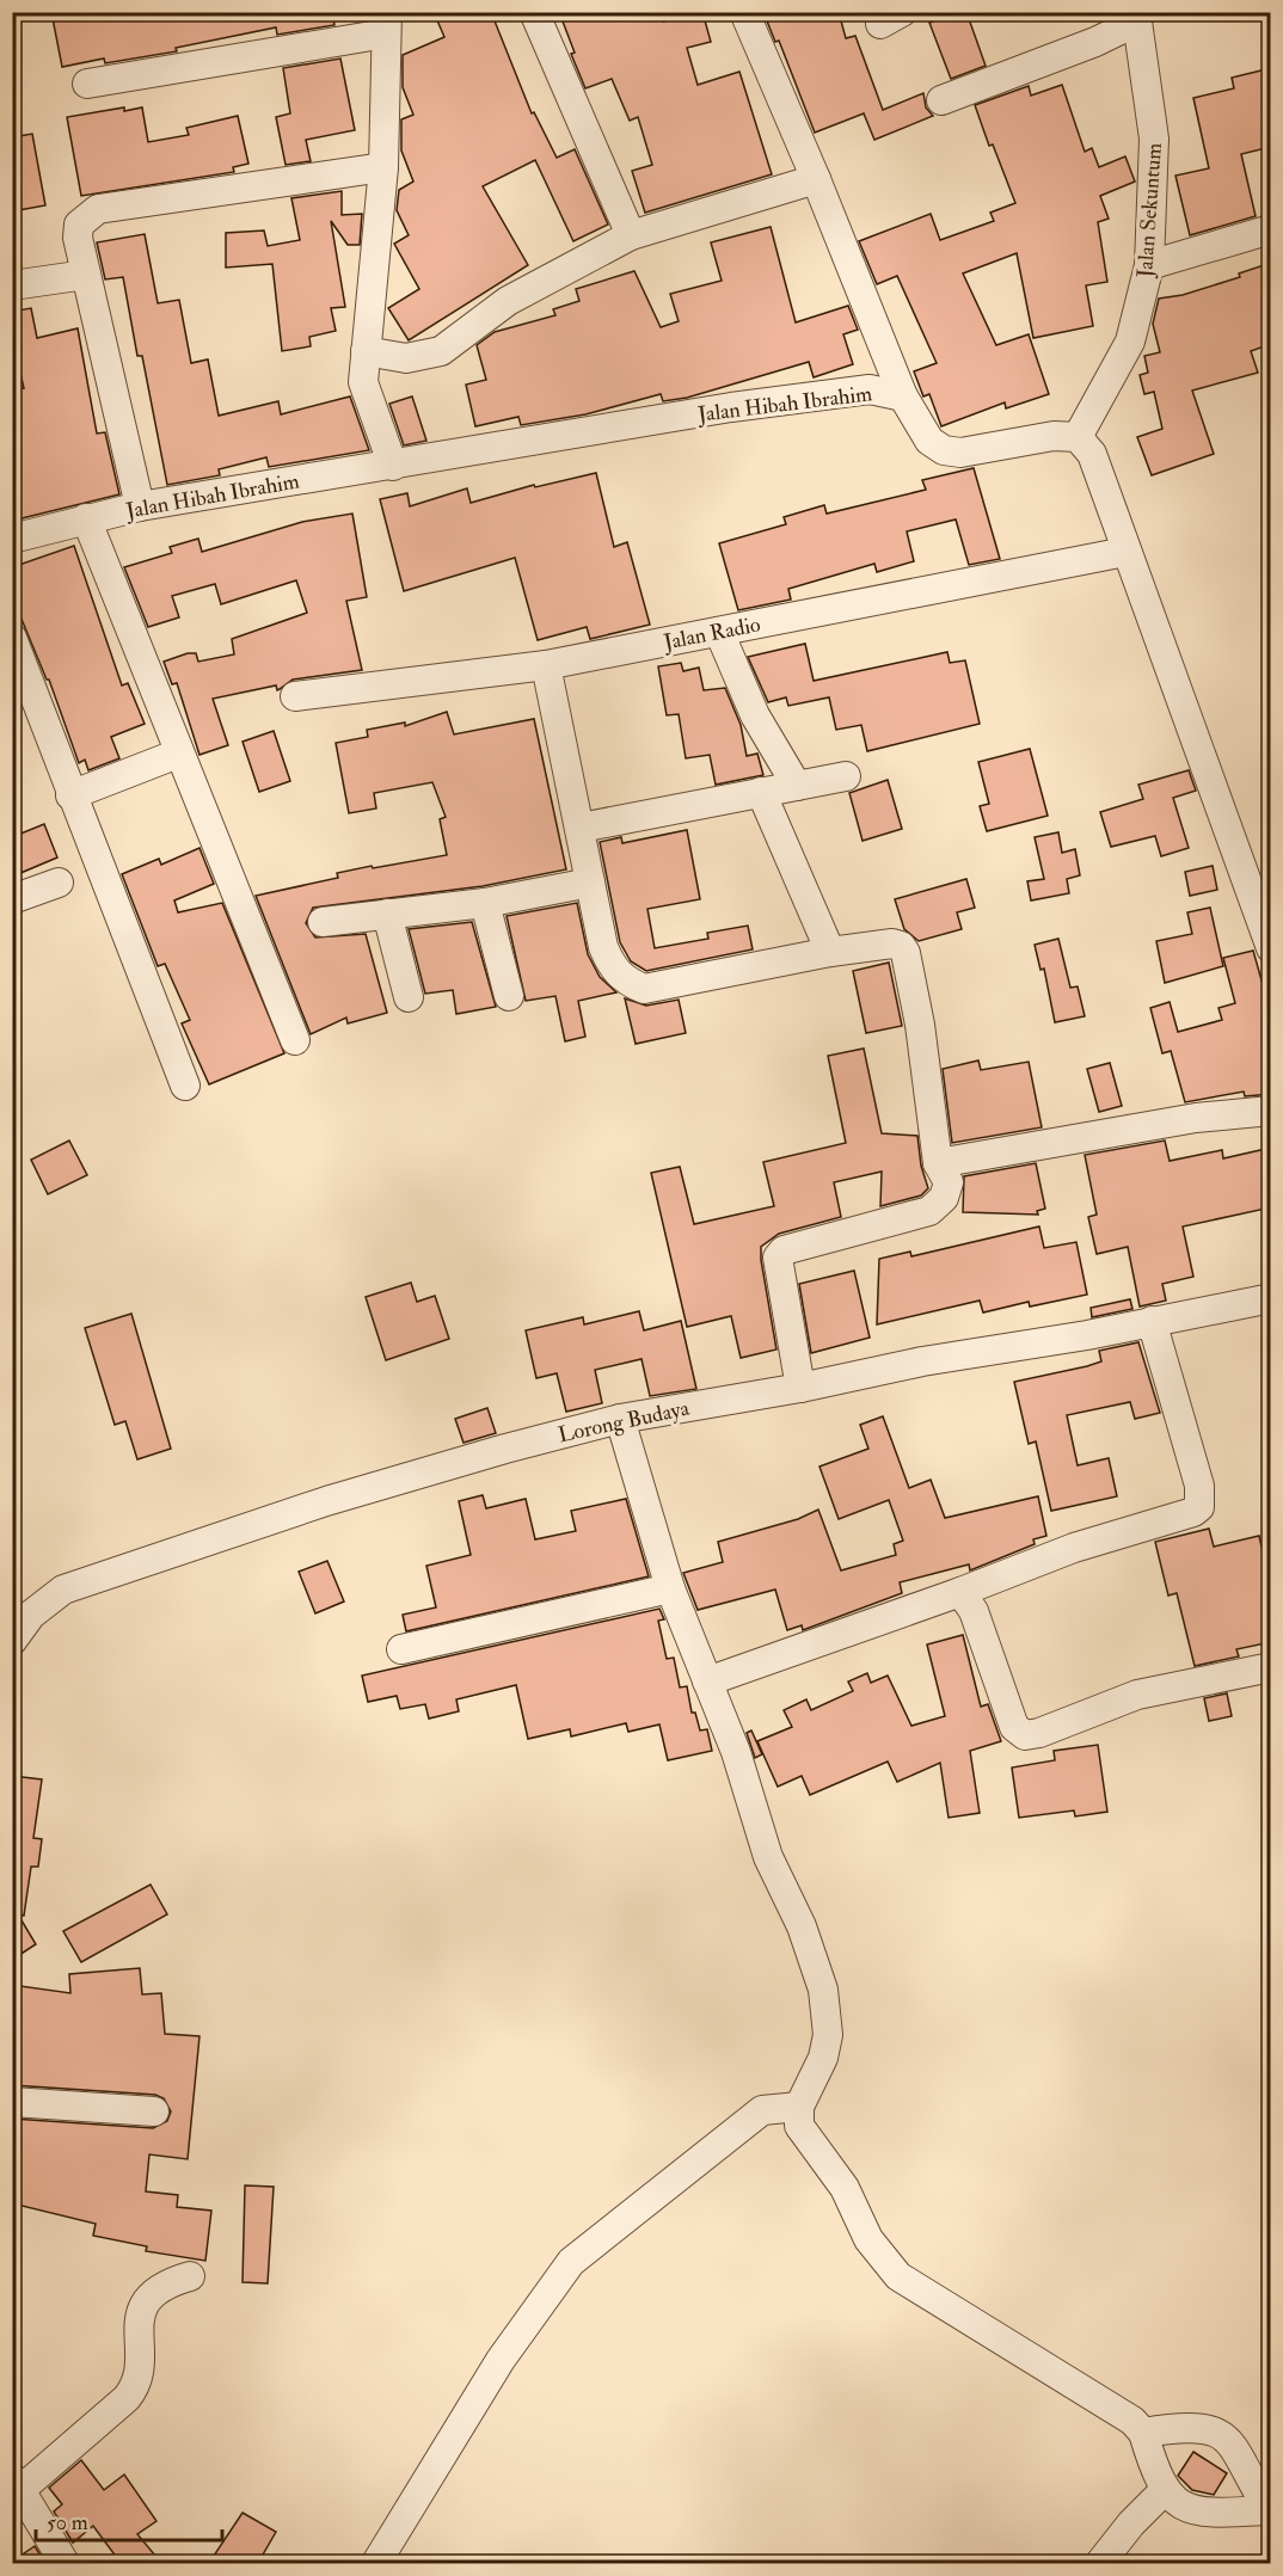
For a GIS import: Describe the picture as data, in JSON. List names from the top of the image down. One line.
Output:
{"streets":{"street":["Jalan Sekuntum","Jalan Hibah Ibrahim","Jalan Radio","Lorong Budaya"]},"crossings":[["Jalan Sekuntum","Jalan Hibah Ibrahim"]],"scale_bar":"50 m"}
